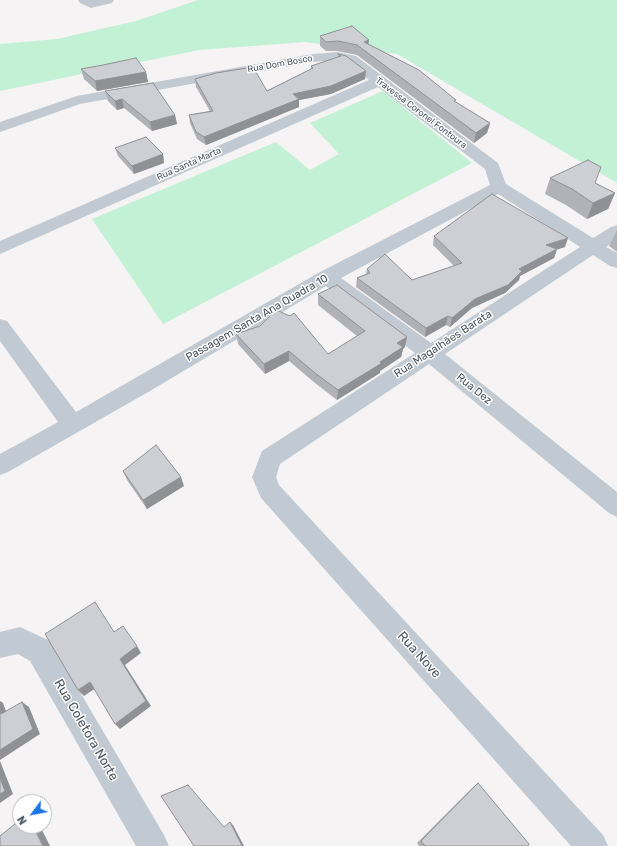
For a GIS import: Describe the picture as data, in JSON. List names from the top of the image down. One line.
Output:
{"streets":{"street":["Rua Dom Bosco","Travessa Coronel Fontoura","Rua Santa Marta","Passagem Santa Ana Quadra 10","Rua Magalhães Barata","Rua Dez","Rua Nove","Rua Coletora Norte"]},"crossings":[["Rua Dom Bosco","Travessa Coronel Fontoura"],["Travessa Coronel Fontoura","Rua Santa Marta"],["Travessa Coronel Fontoura","Passagem Santa Ana Quadra 10"],["Passagem Santa Ana Quadra 10","Rua Dez"],["Rua Magalhães Barata","Rua Dez"],["Rua Magalhães Barata","Rua Nove"]],"north":"bottom left"}
